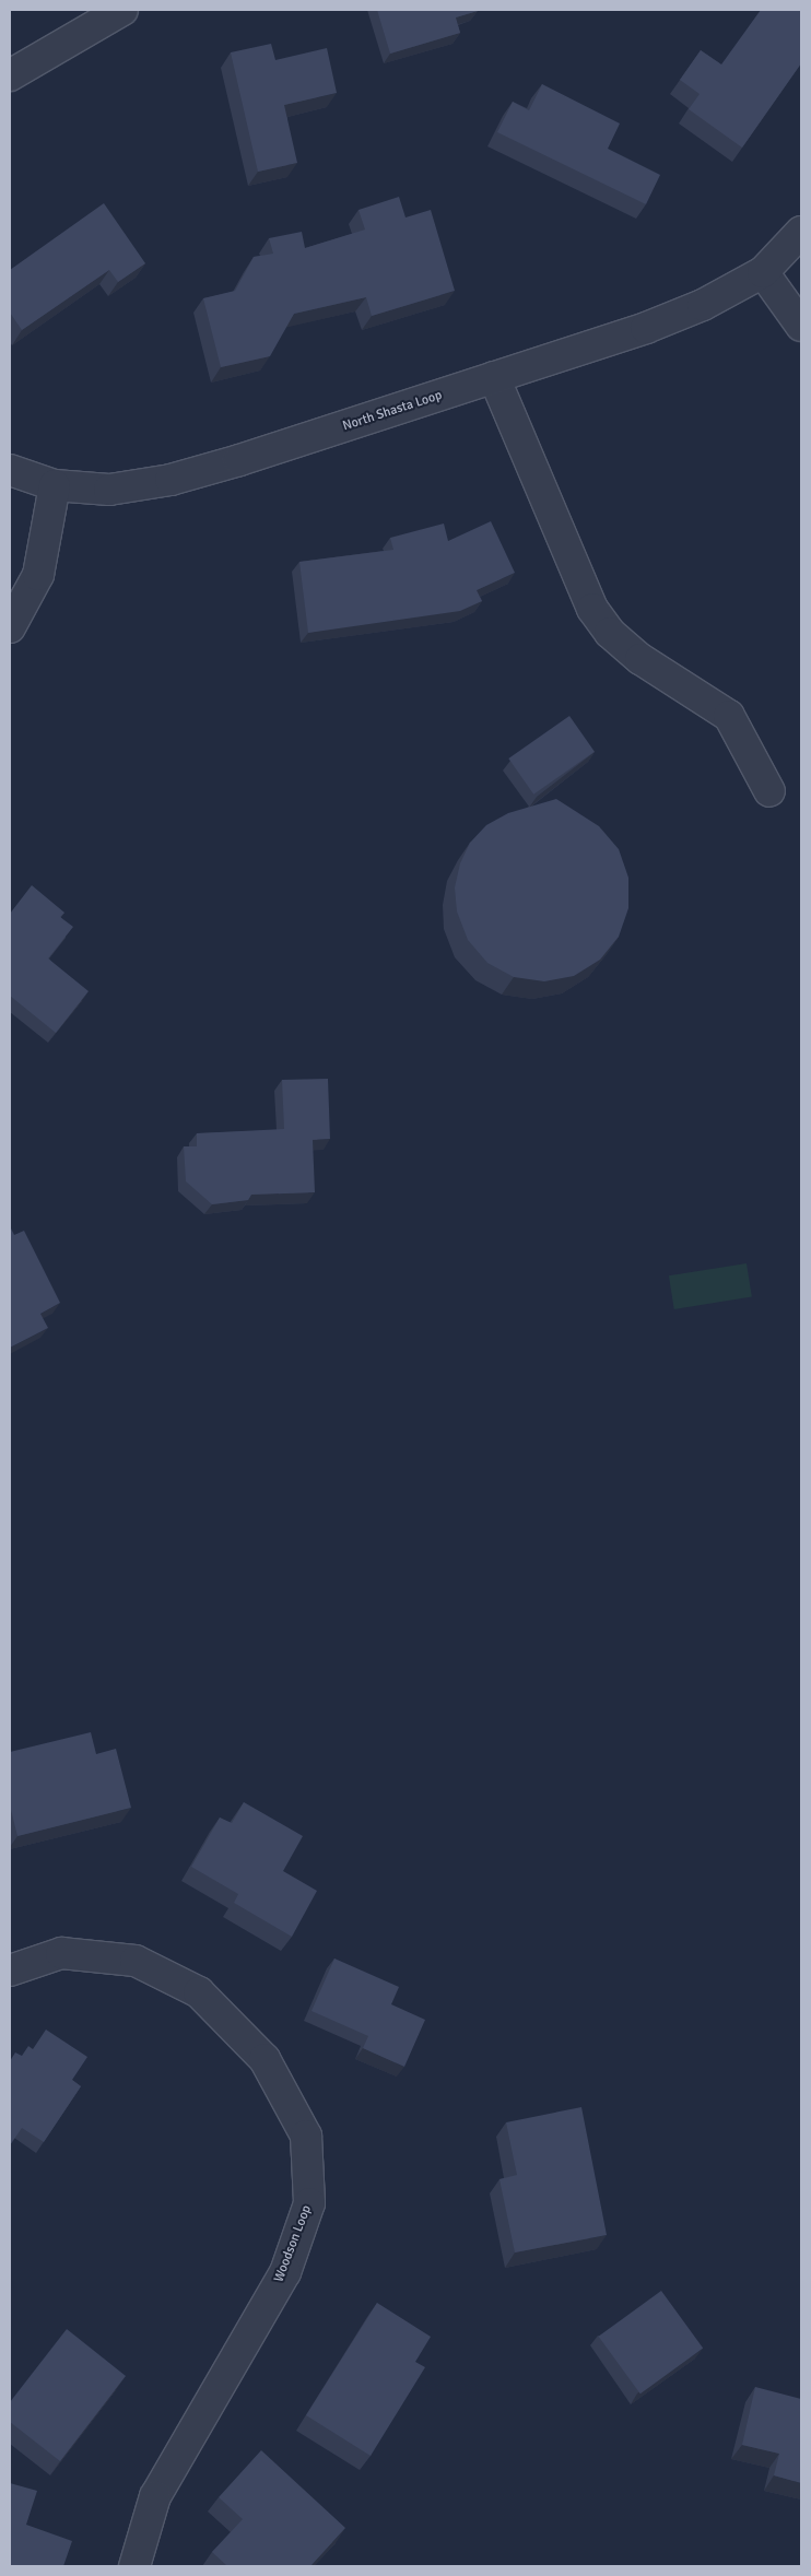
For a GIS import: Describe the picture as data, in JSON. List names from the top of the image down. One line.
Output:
{"streets":{"street":["North Shasta Loop","Woodson Loop"]}}
